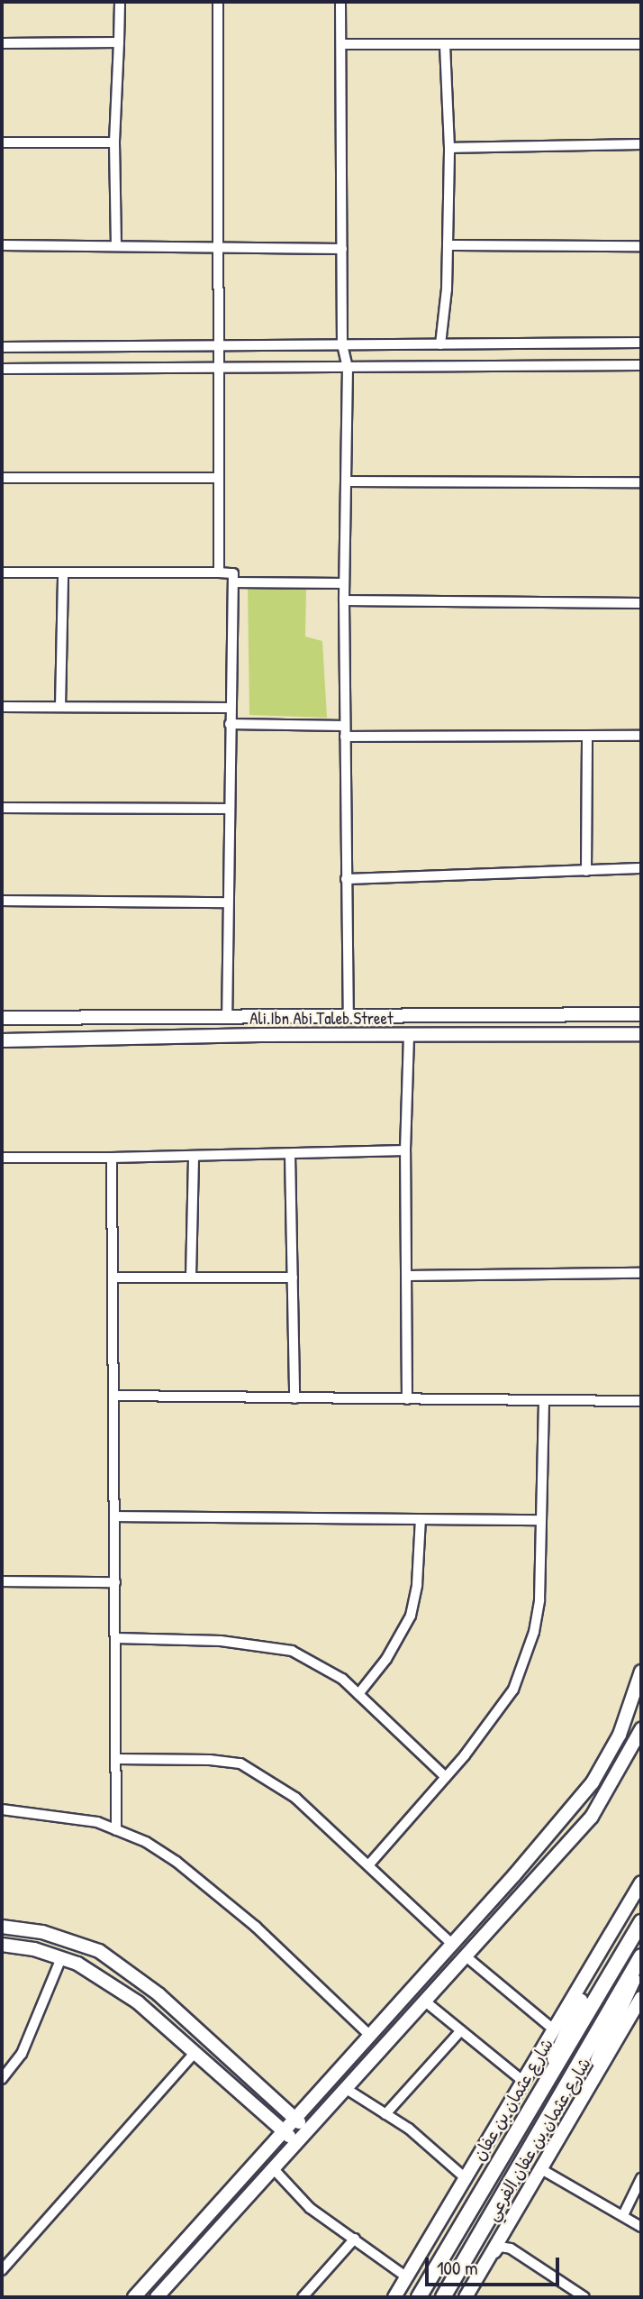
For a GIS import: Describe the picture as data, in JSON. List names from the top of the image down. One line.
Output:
{"streets":{"main road":["شارع عثمان بن عفان"],"street":["Ali Ibn Abi Taleb Street","شارع عثمان بن عفان الفرعي"]},"scale_bar":"100 m"}
